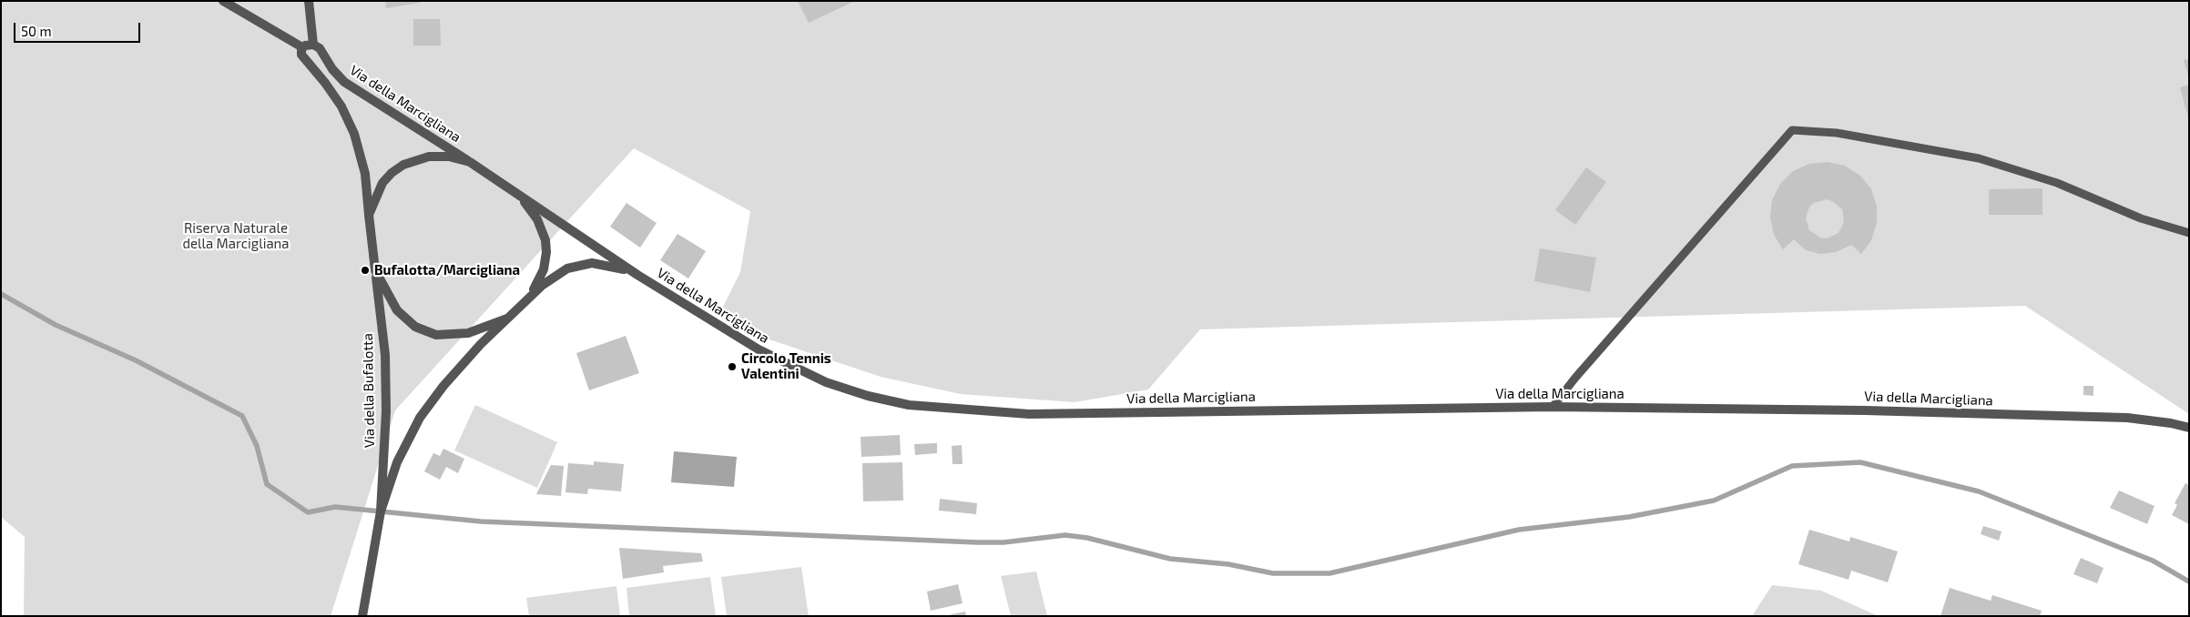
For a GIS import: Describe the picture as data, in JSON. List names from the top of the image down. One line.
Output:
{"streets":{"street":["Via della Marcigliana","Via della Bufalotta"]},"crossings":[["Via della Marcigliana","Via della Bufalotta"]],"parks":["Riserva Naturale della Marcigliana"],"places":["Bufalotta/Marcigliana","Circolo Tennis Valentini"],"scale_bar":"50 m"}
